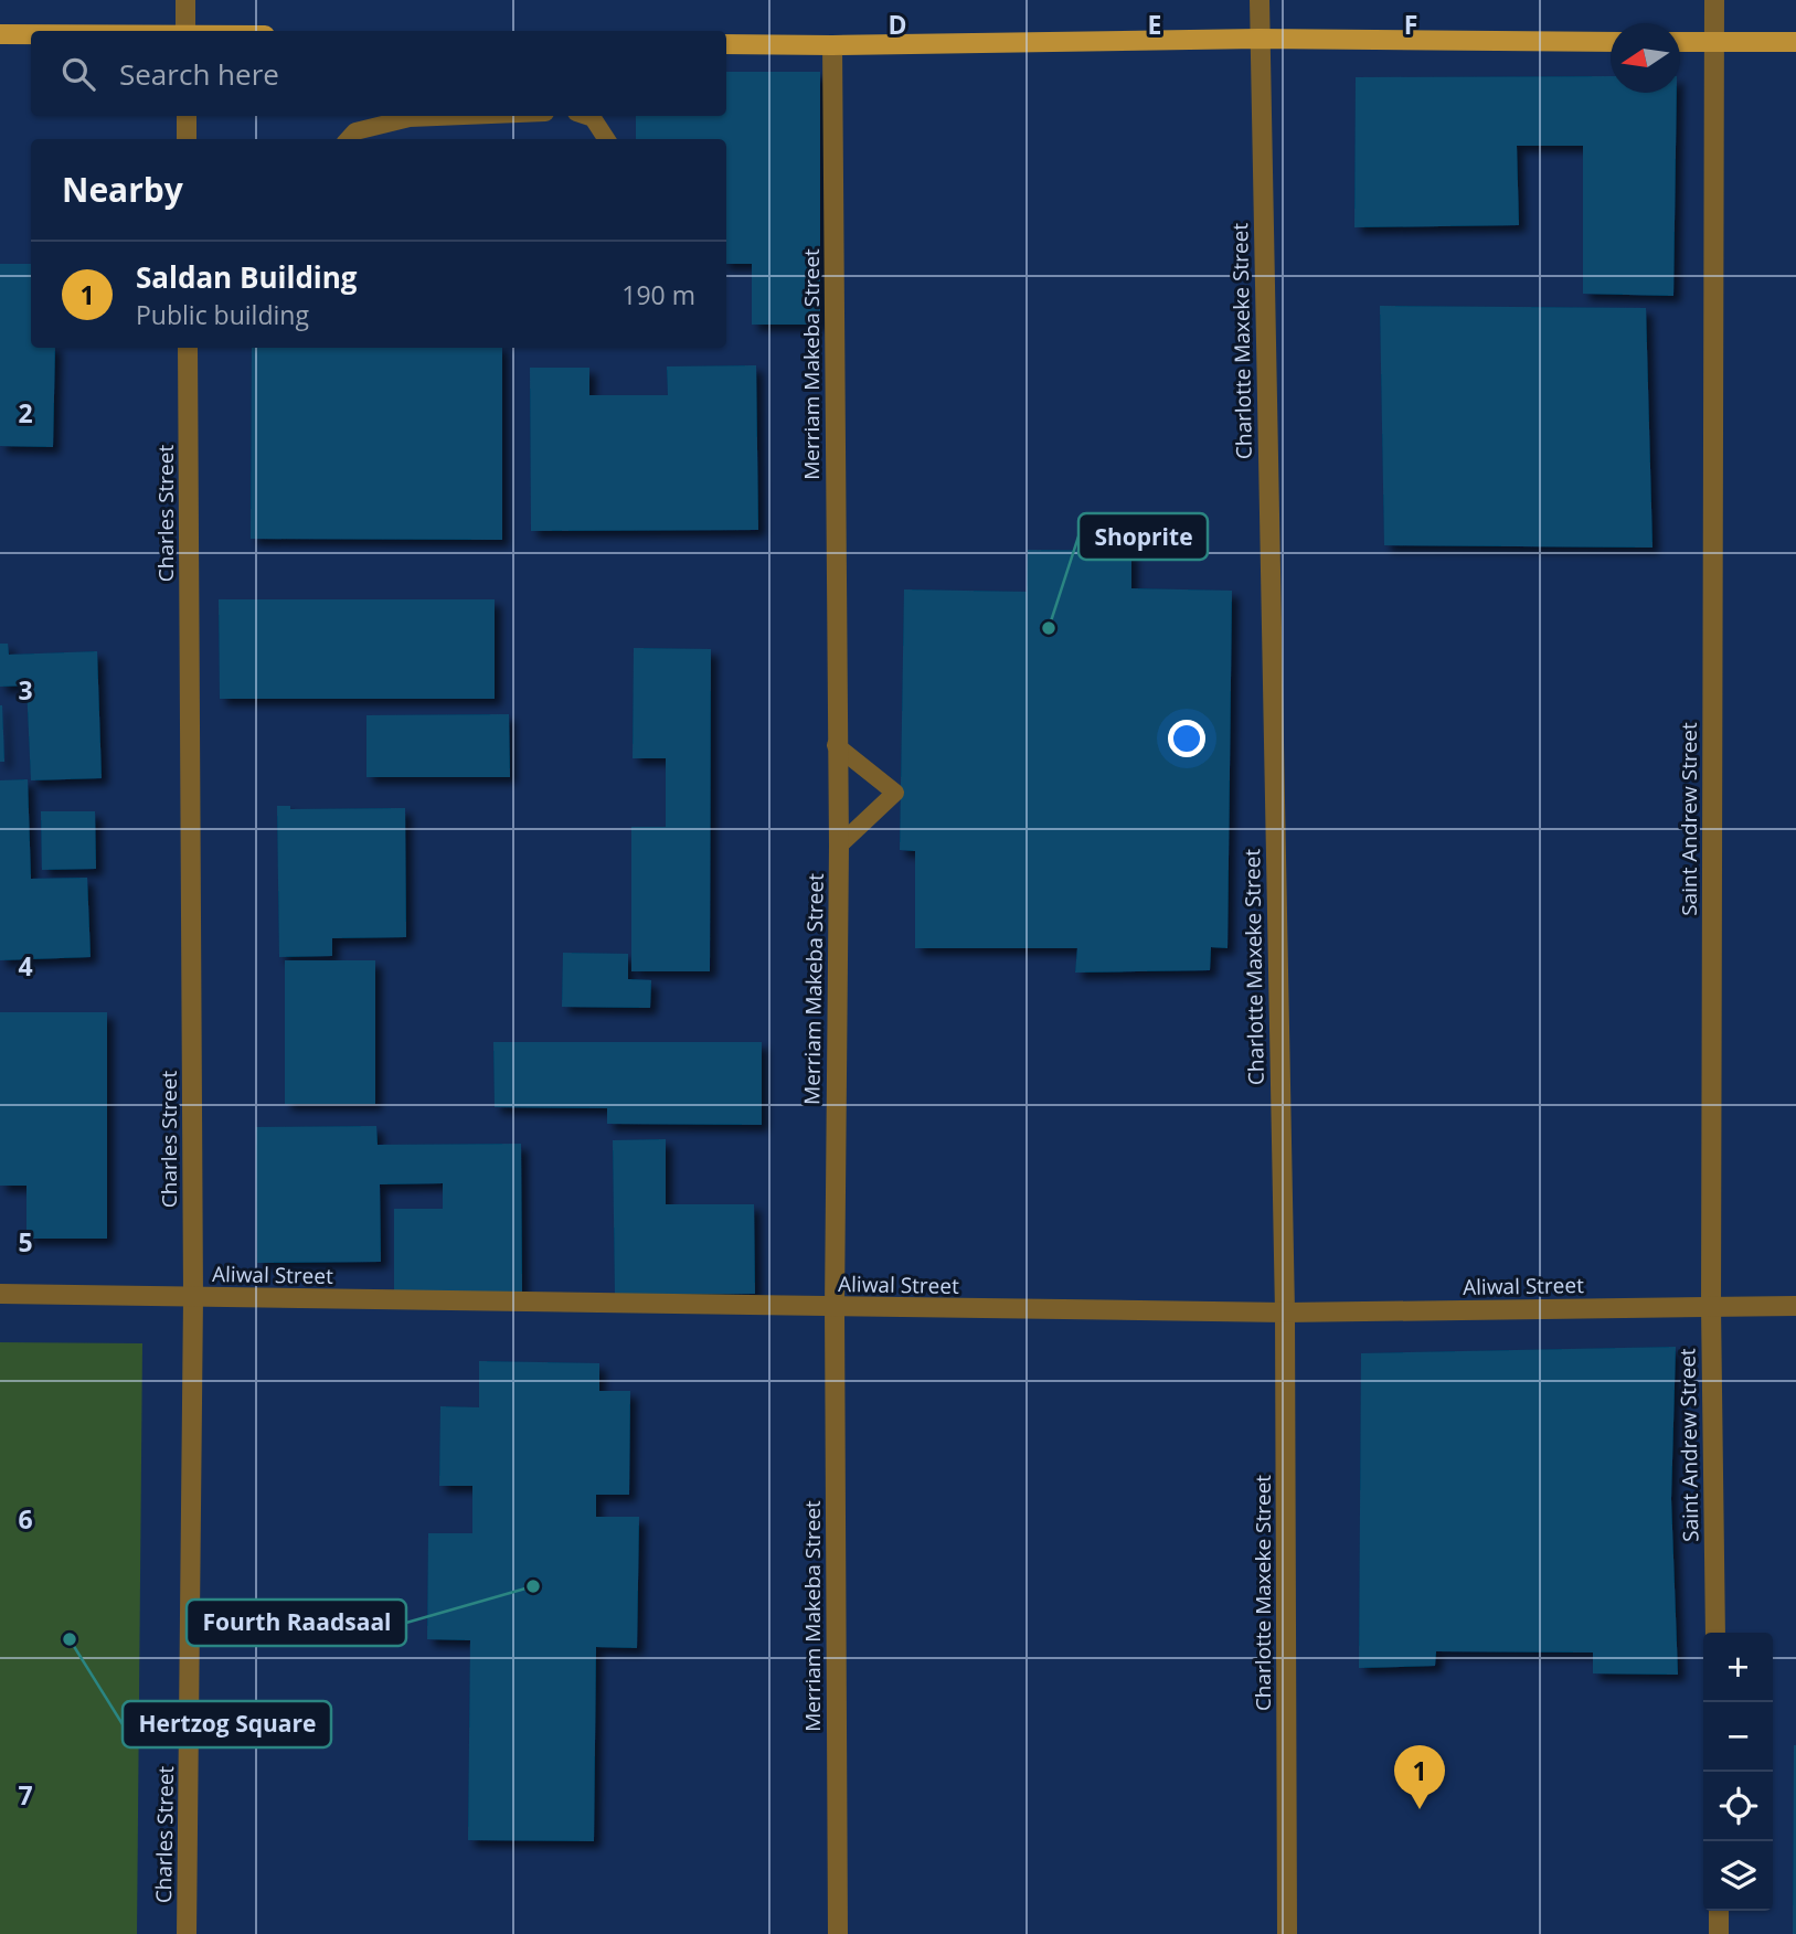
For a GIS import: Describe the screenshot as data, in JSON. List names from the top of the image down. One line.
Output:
{"streets":{"street":["Charlotte Maxeke Street","Merriam Makeba Street","Charles Street","Saint Andrew Street","Aliwal Street"]},"crossings":[["Charlotte Maxeke Street","Aliwal Street"],["Merriam Makeba Street","Aliwal Street"],["Charles Street","Aliwal Street"],["Saint Andrew Street","Aliwal Street"]],"places":["Shoprite","Fourth Raadsaal","Hertzog Square"],"north":"left","page":{"search":"Search here","heading":"Nearby","list":[{"mark":"1","name":"Saldan Building","note":"Public building","value":"190 m"}],"map_buttons":["+","−"],"pins":"1"},"grid":{"columns":["D","E","F"],"rows":["2","3","4","5","6","7"]}}
